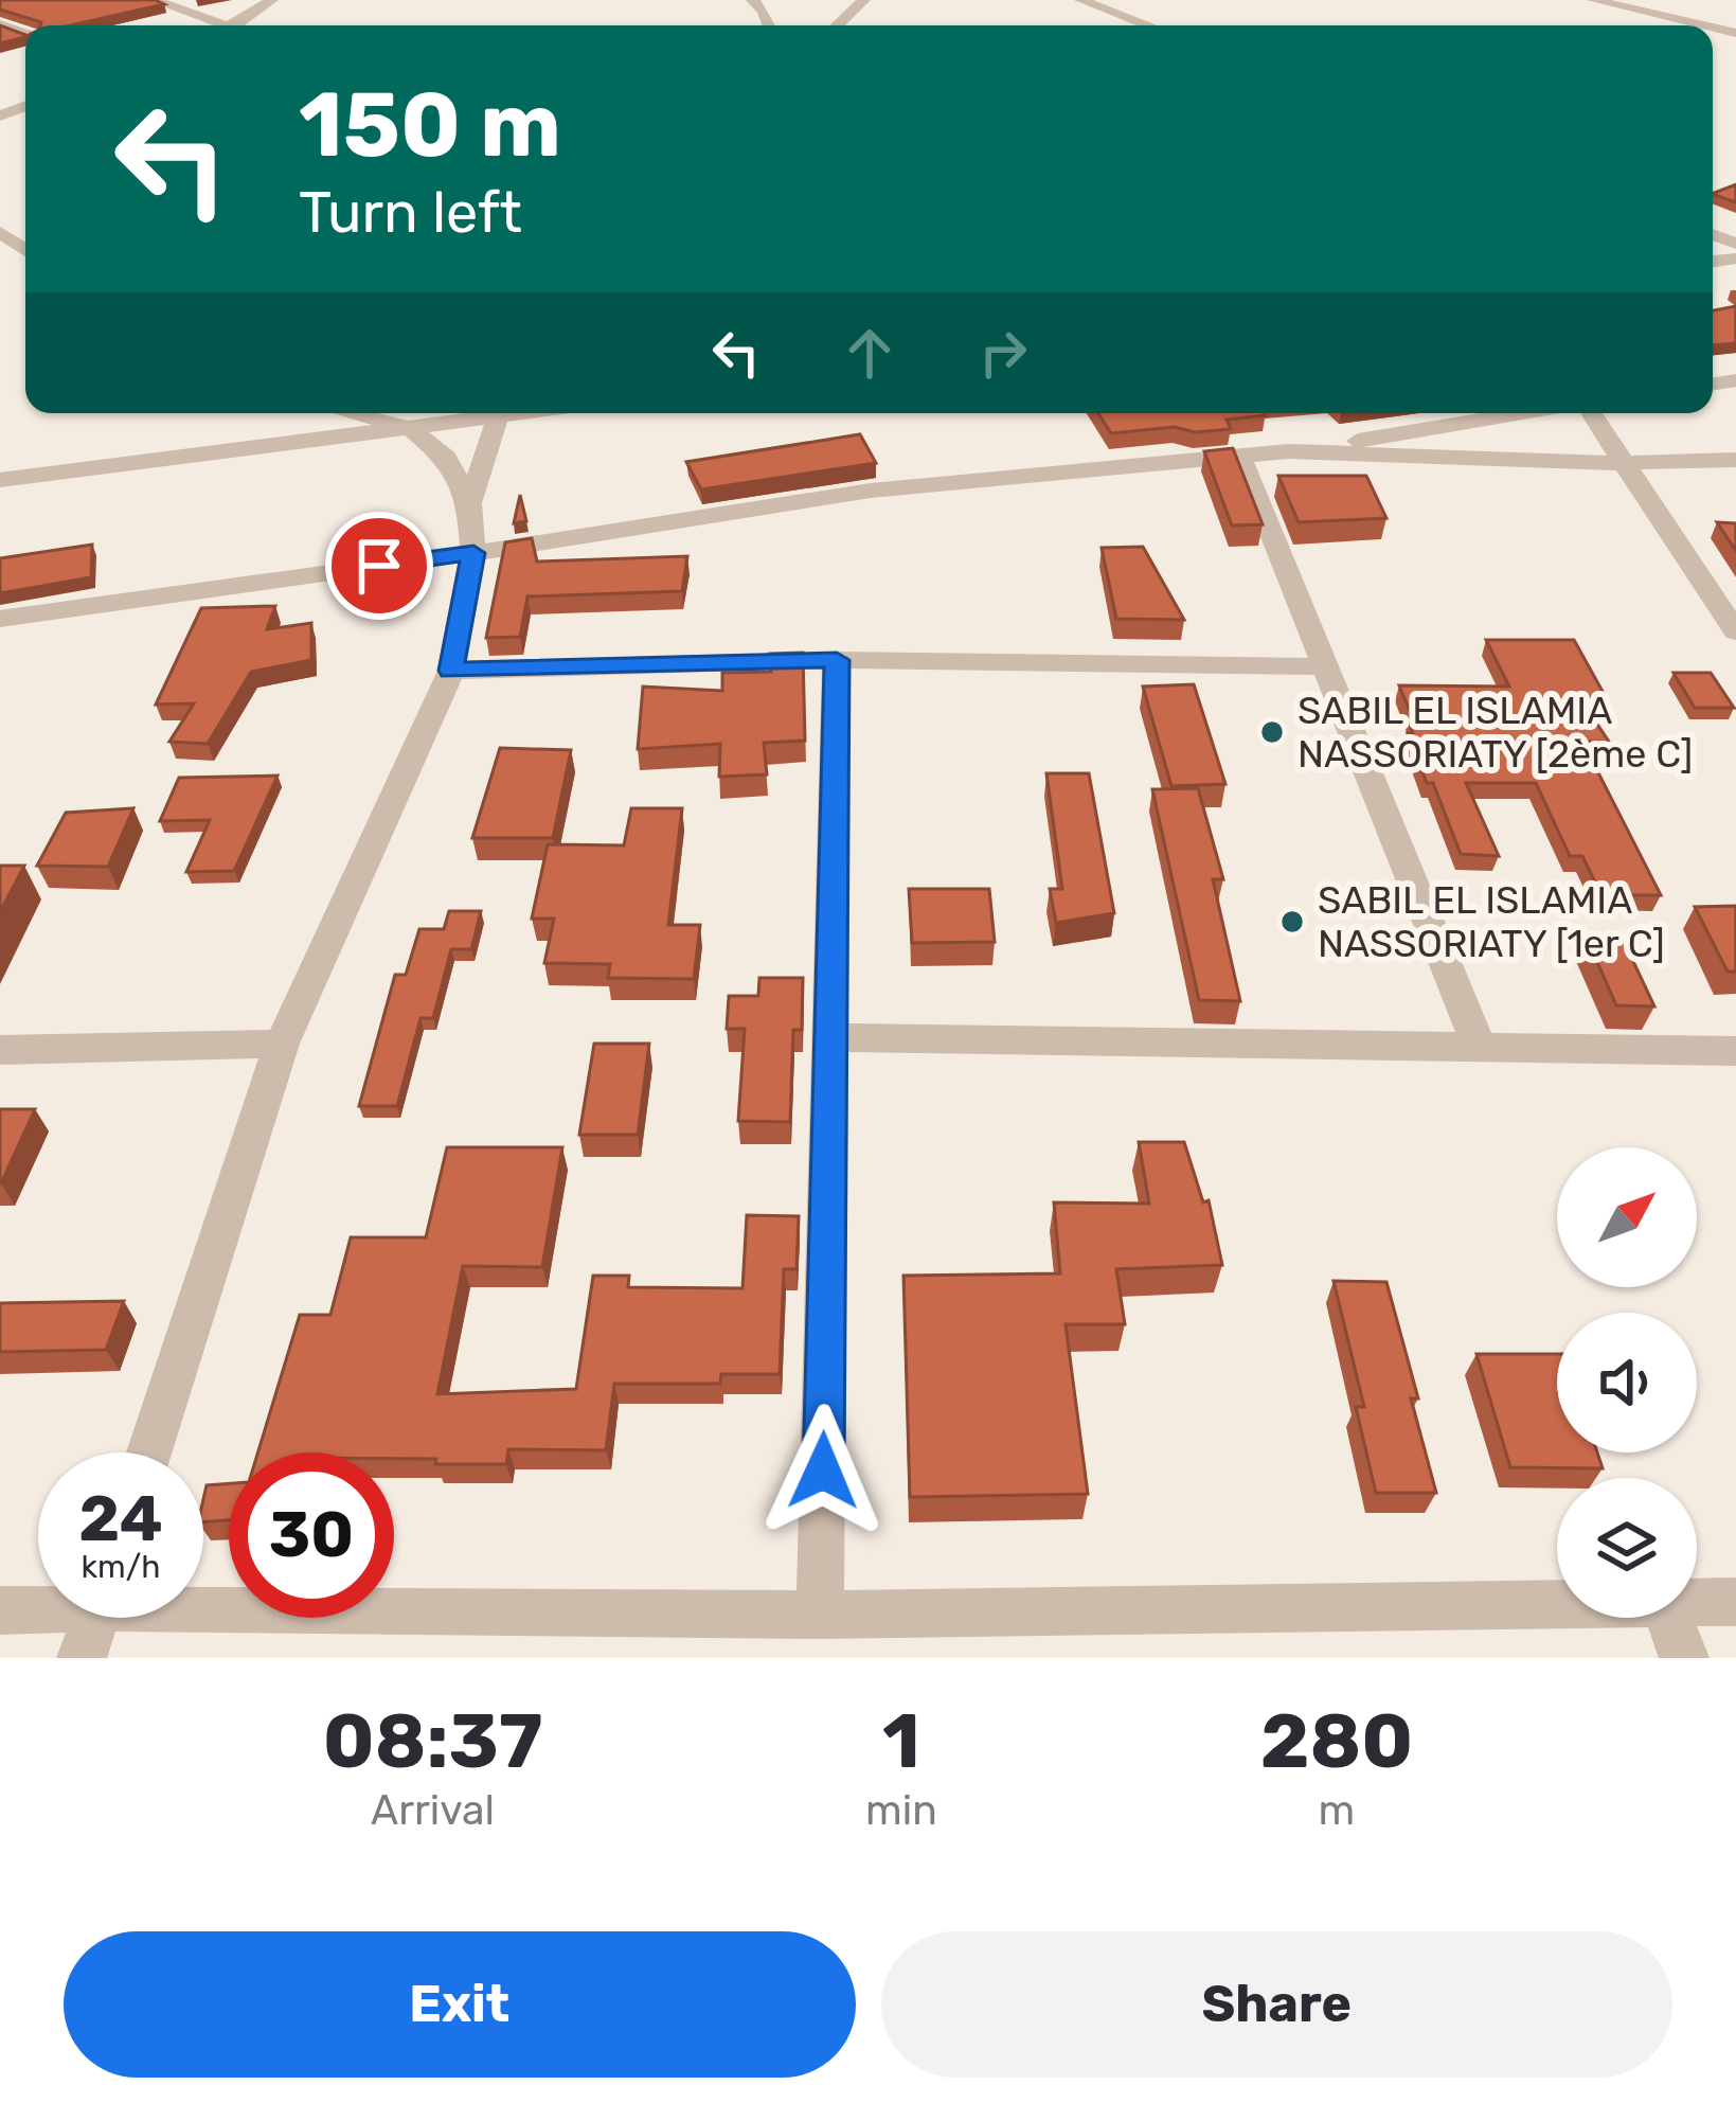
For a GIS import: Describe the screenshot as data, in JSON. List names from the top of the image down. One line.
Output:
{"places":["SABIL EL ISLAMIA NASSORIATY [2ème C]","SABIL EL ISLAMIA NASSORIATY [1er C]"],"north":"top right","page":{"turn":["150 m","Turn left"],"speed":"24 km/h","limit":"30","eta":["08:37","Arrival","1","min","280","m"],"buttons":["Exit","Share"]}}
